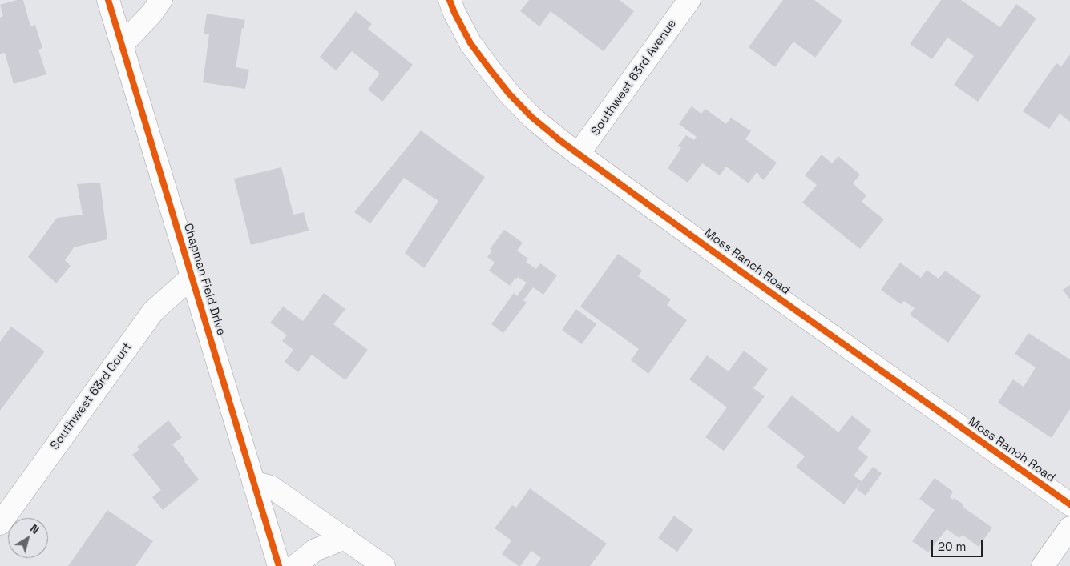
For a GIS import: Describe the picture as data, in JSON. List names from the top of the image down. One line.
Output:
{"streets":{"street":["Southwest 63rd Avenue","Moss Ranch Road","Chapman Field Drive","Southwest 63rd Court"]},"crossings":[["Southwest 63rd Avenue","Moss Ranch Road"],["Chapman Field Drive","Southwest 63rd Court"]],"scale_bar":"20 m","north":"top right"}
